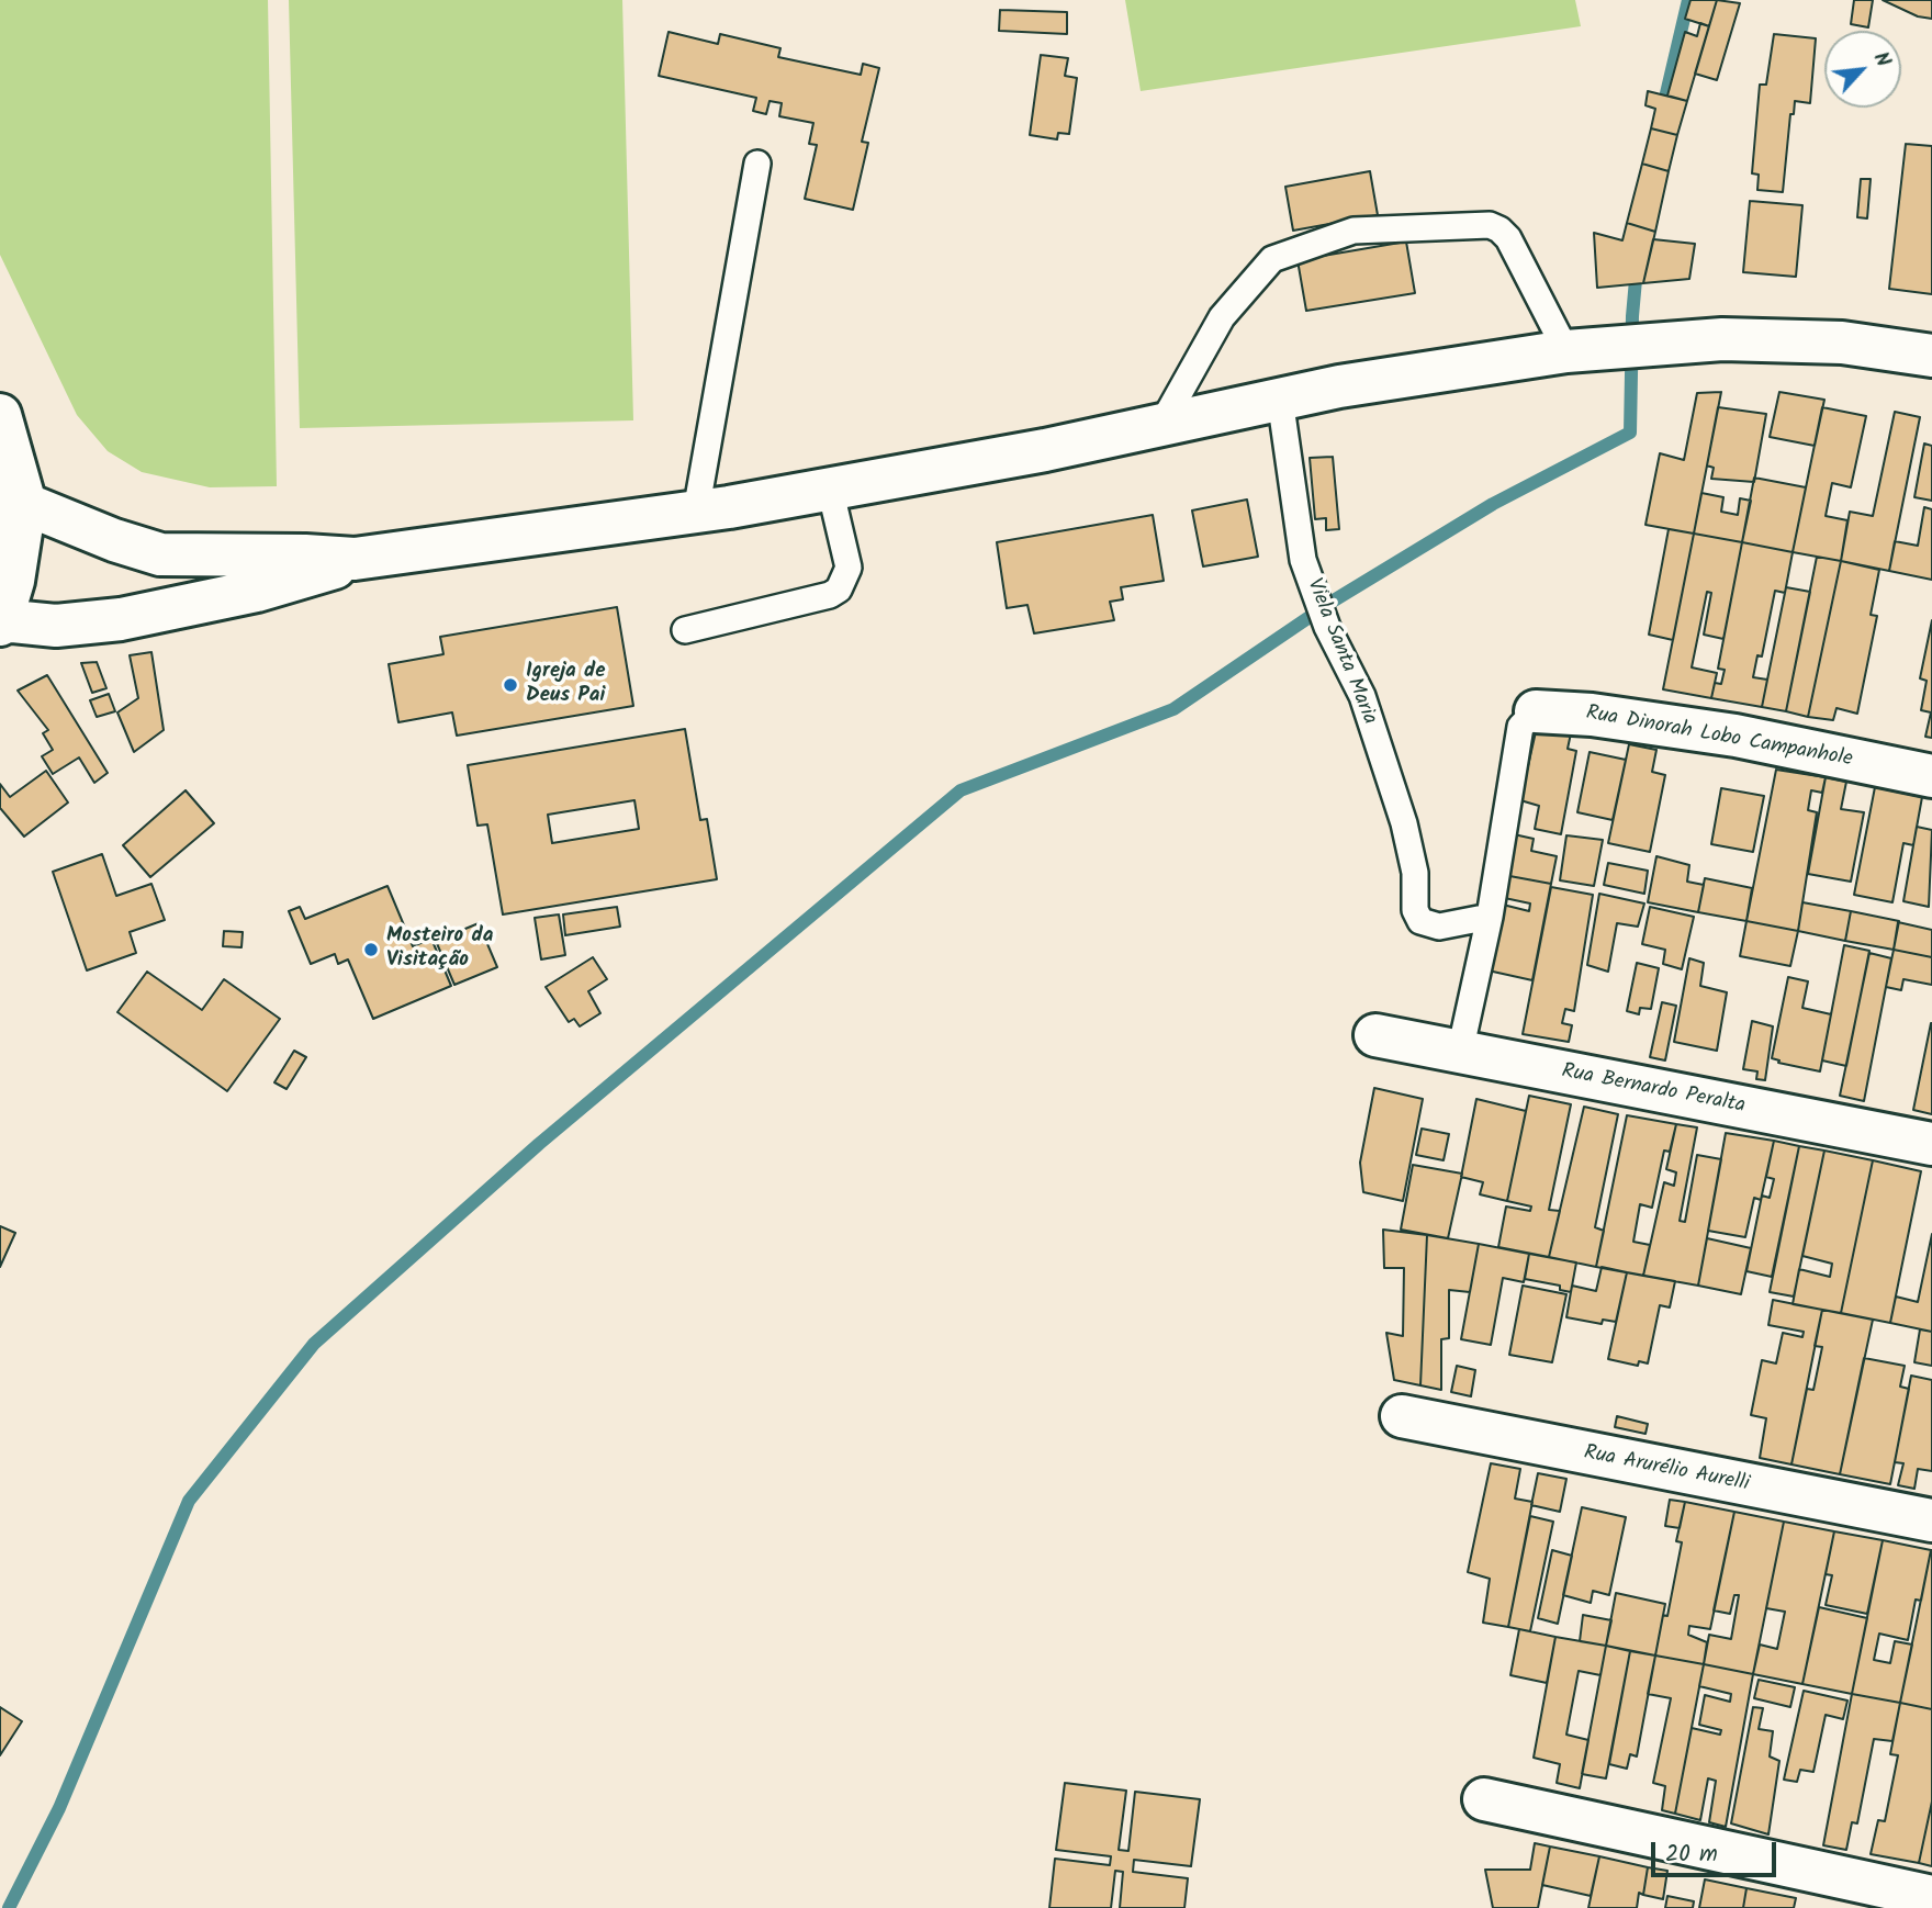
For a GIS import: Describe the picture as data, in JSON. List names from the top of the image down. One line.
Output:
{"streets":{"main road":["Rua Dinorah Lobo Campanhole","Rua Bernardo Peralta","Rua Arurélio Aurelli"],"lane":["Viela Santa Maria"]},"crossings":[["Viela Santa Maria","Rua Dinorah Lobo Campanhole"],["Rua Dinorah Lobo Campanhole","Rua Bernardo Peralta"]],"places":["Igreja de Deus Pai","Mosteiro da Visitação"],"scale_bar":"20 m","north":"top right"}
